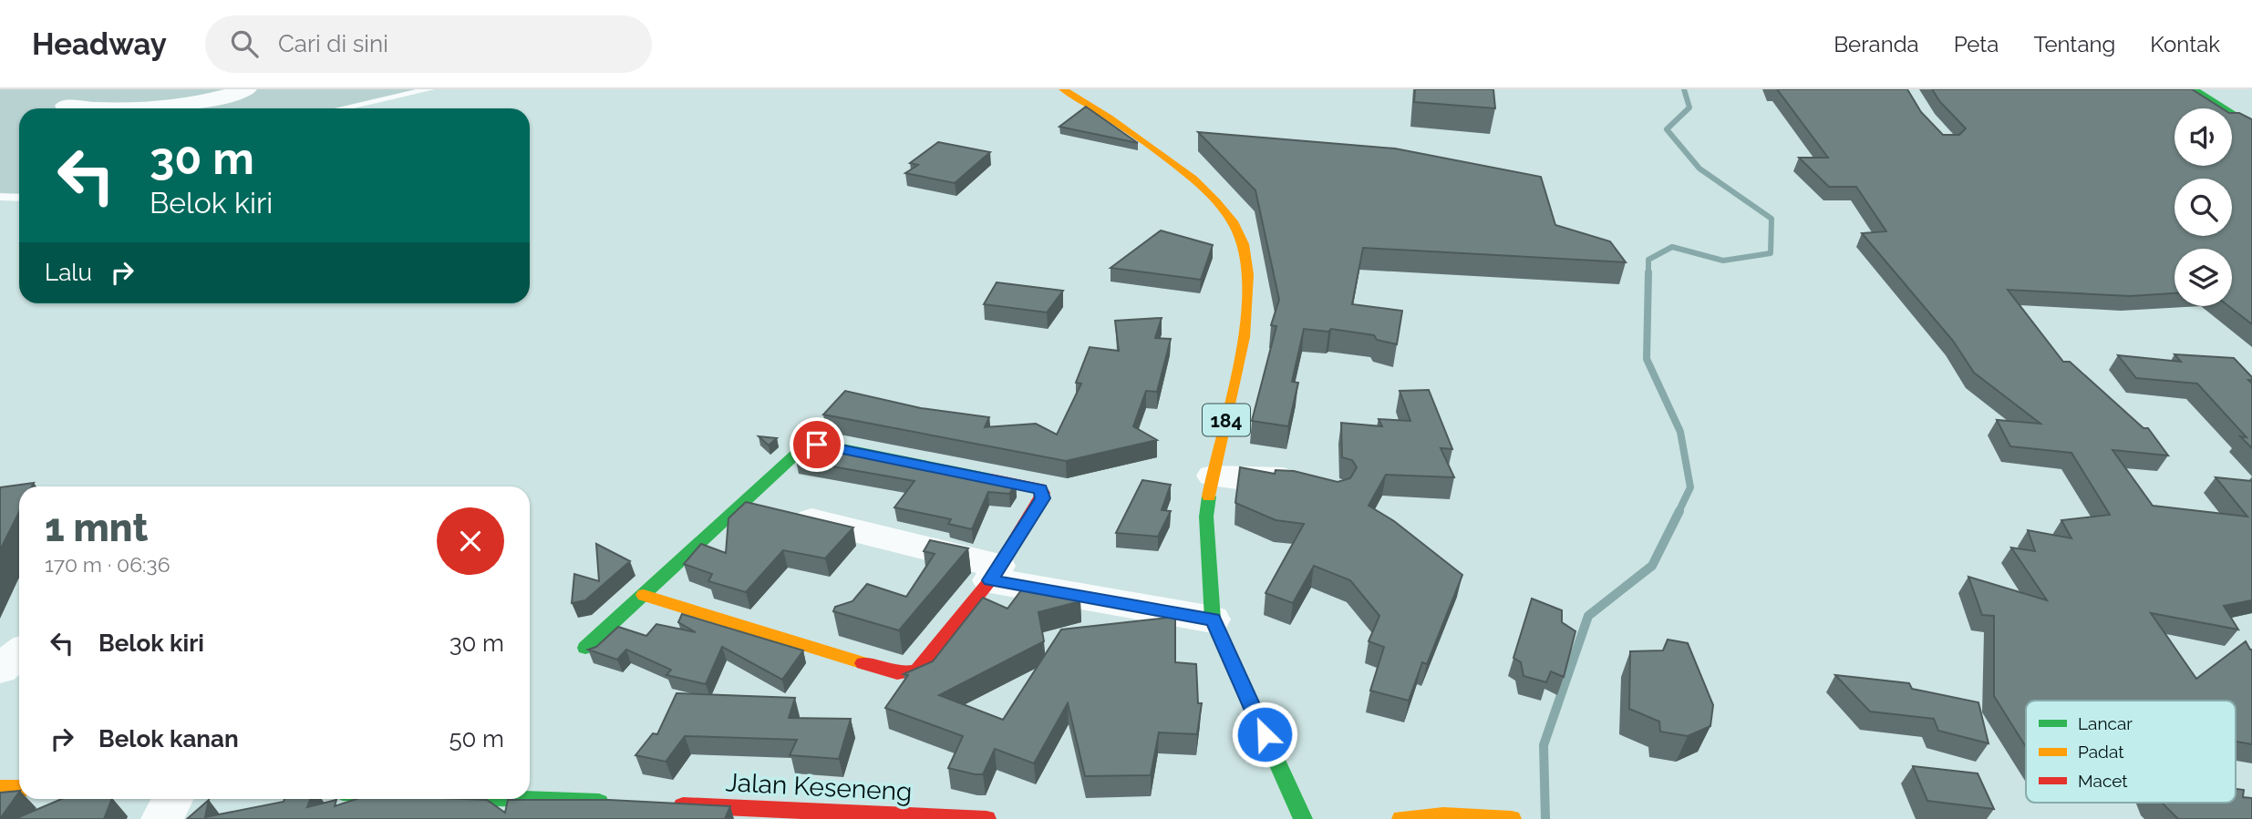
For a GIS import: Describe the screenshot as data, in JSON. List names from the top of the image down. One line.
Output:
{"streets":{"main road":["184","Jalan Keseneng"]},"legend":["Lancar","Padat","Macet"],"page":{"header":"Headway","search":"Cari di sini","nav":["Beranda","Peta","Tentang","Kontak"],"turn":["30 m","Belok kiri"],"then":"Lalu","heading":["1 mnt","170 m · 06:36"],"list":[{"name":"Belok kiri","value":"30 m"},{"name":"Belok kanan","value":"50 m"}]}}
